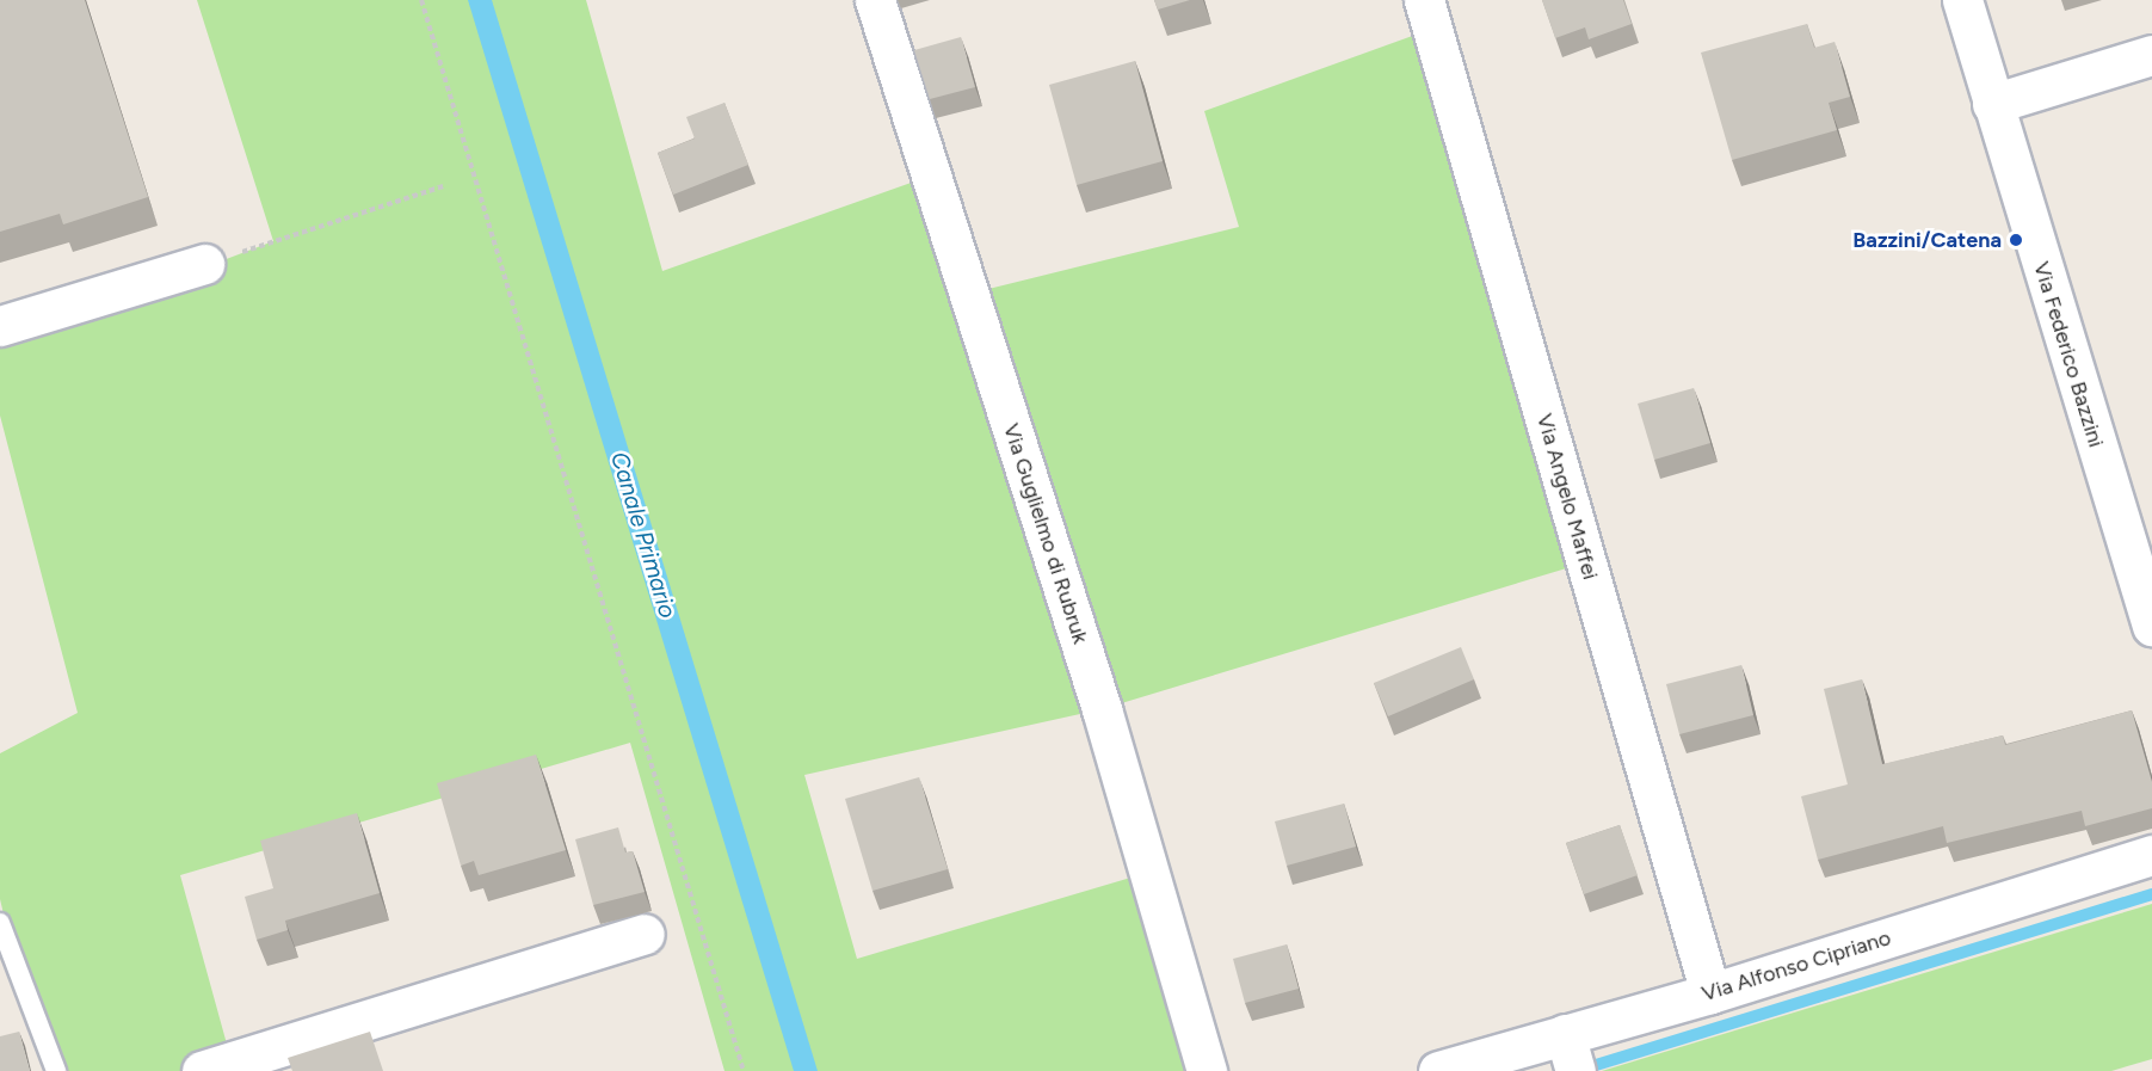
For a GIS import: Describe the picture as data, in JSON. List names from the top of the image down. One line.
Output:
{"streets":{"street":["Via Federico Bazzini","Via Angelo Maffei","Via Guglielmo di Rubruk","Via Alfonso Cipriano"]},"crossings":[["Via Angelo Maffei","Via Alfonso Cipriano"]],"water":["Canale Primario"],"places":["Bazzini/Catena"]}
